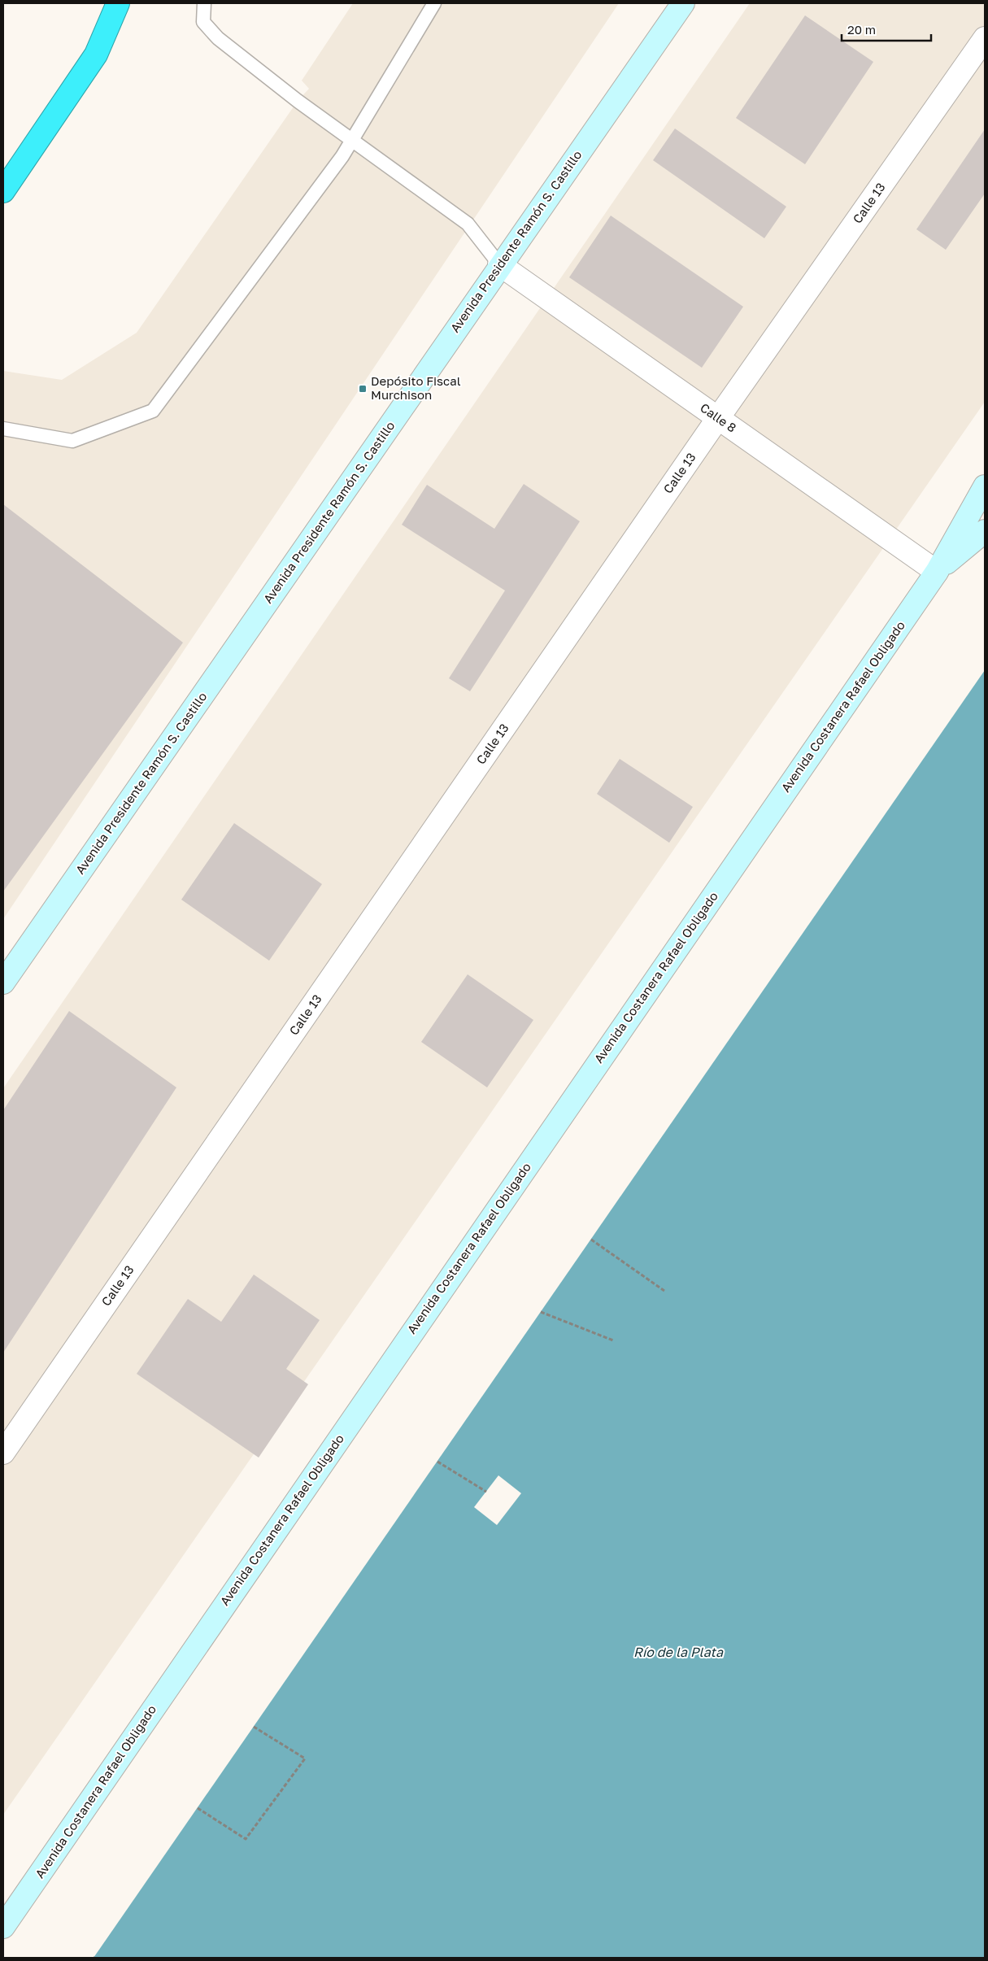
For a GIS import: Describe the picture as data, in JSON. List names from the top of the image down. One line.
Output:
{"streets":{"main road":["Avenida Presidente Ramón S. Castillo","Avenida Costanera Rafael Obligado"],"street":["Calle 13","Calle 8"]},"crossings":[["Calle 13","Calle 8"],["Avenida Presidente Ramón S. Castillo","Calle 8"],["Calle 8","Avenida Costanera Rafael Obligado"]],"water":["Río de la Plata"],"places":{"transit":["Depósito Fiscal Murchison"]},"scale_bar":"20 m"}
